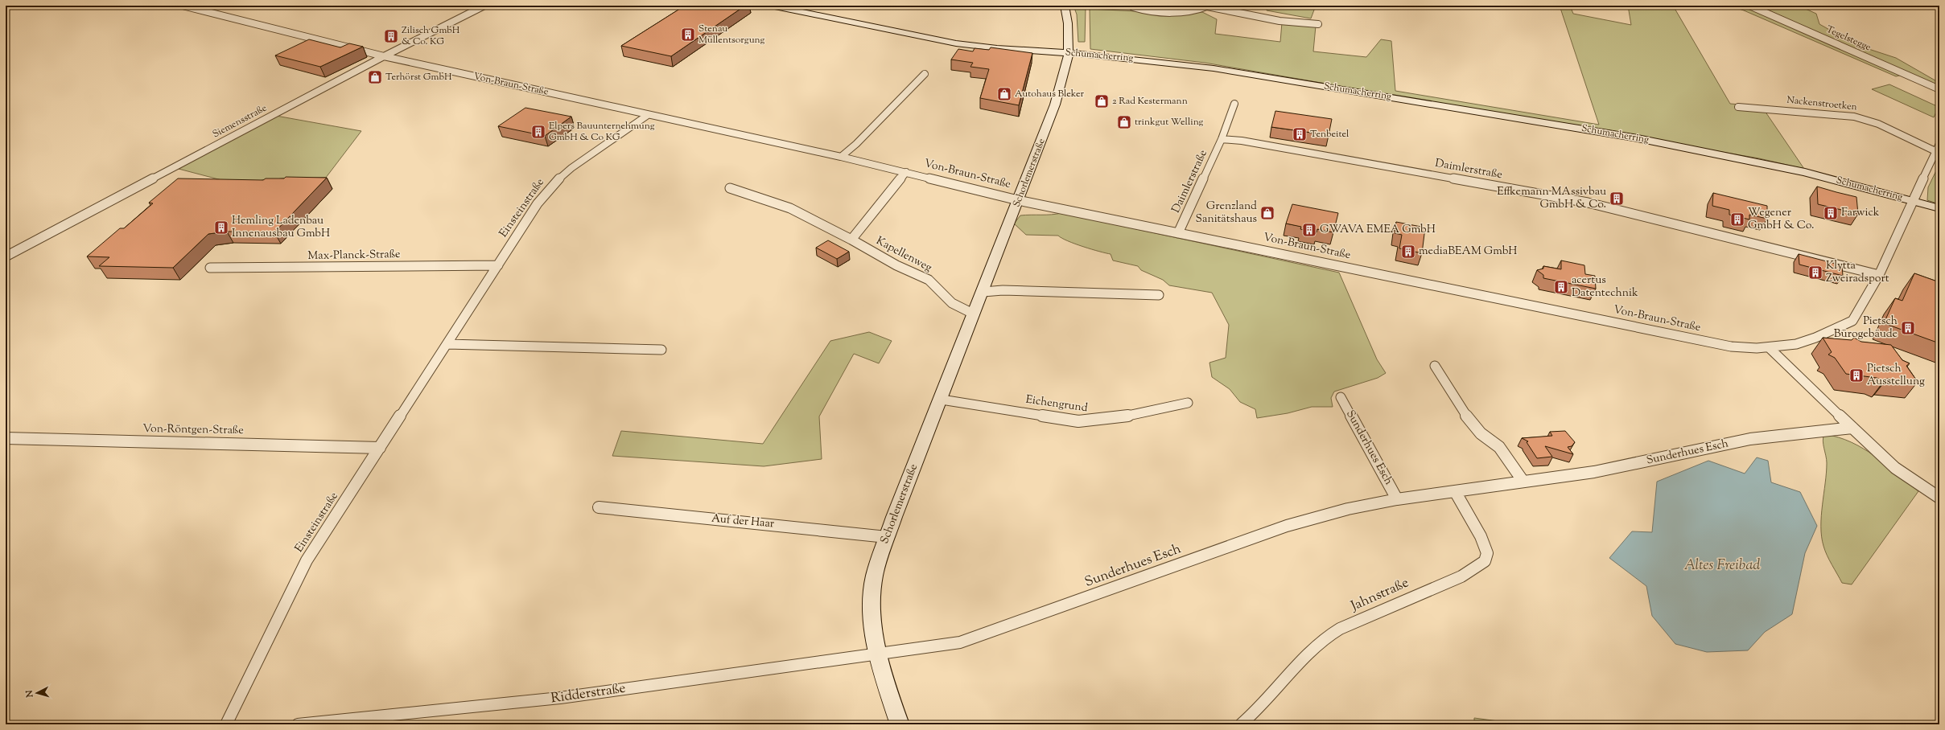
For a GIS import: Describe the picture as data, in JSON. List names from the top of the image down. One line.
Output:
{"streets":{"main road":["Schumacherring","Schorlemerstraße"],"street":["Tegelstegge","Von-Braun-Straße","Nackenstroetken","Siemensstraße","Daimlerstraße","Einsteinstraße","Kapellenweg","Max-Planck-Straße","Eichengrund","Von-Röntgen-Straße","Sunderhues Esch","Auf der Haar","Jahnstraße","Ridderstraße"]},"crossings":[["Schumacherring","Von-Braun-Straße"],["Schumacherring","Nackenstroetken"],["Schumacherring","Schorlemerstraße"],["Von-Braun-Straße","Nackenstroetken"],["Von-Braun-Straße","Siemensstraße"],["Von-Braun-Straße","Daimlerstraße"],["Von-Braun-Straße","Schorlemerstraße"],["Von-Braun-Straße","Einsteinstraße"],["Schorlemerstraße","Kapellenweg"],["Schorlemerstraße","Eichengrund"],["Schorlemerstraße","Sunderhues Esch"],["Schorlemerstraße","Auf der Haar"],["Schorlemerstraße","Ridderstraße"],["Einsteinstraße","Max-Planck-Straße"],["Einsteinstraße","Von-Röntgen-Straße"],["Sunderhues Esch","Jahnstraße"],["Sunderhues Esch","Ridderstraße"]],"water":["Altes Freibad"],"places":{"building":["Stenau Müllentsorgung","Zilisch GmbH & Co. KG","Elpers Bauunternehmung GmbH & Co KG","Tenbeitel","Effkemann MAssivbau GmbH & Co.","Farwick","Wegener GmbH & Co.","Hemling Ladenbau Innenausbau GmbH","GWAVA EMEA GmbH","mediaBEAM GmbH","Klytta Zweiradsport","acertus Datentechnik","Pietsch Bürogebäude","Pietsch Ausstellung"],"shop":["Terhörst GmbH","Autohaus Bleker","2 Rad Kestermann","trinkgut Welling","Grenzland Sanitätshaus"]},"north":"left"}
